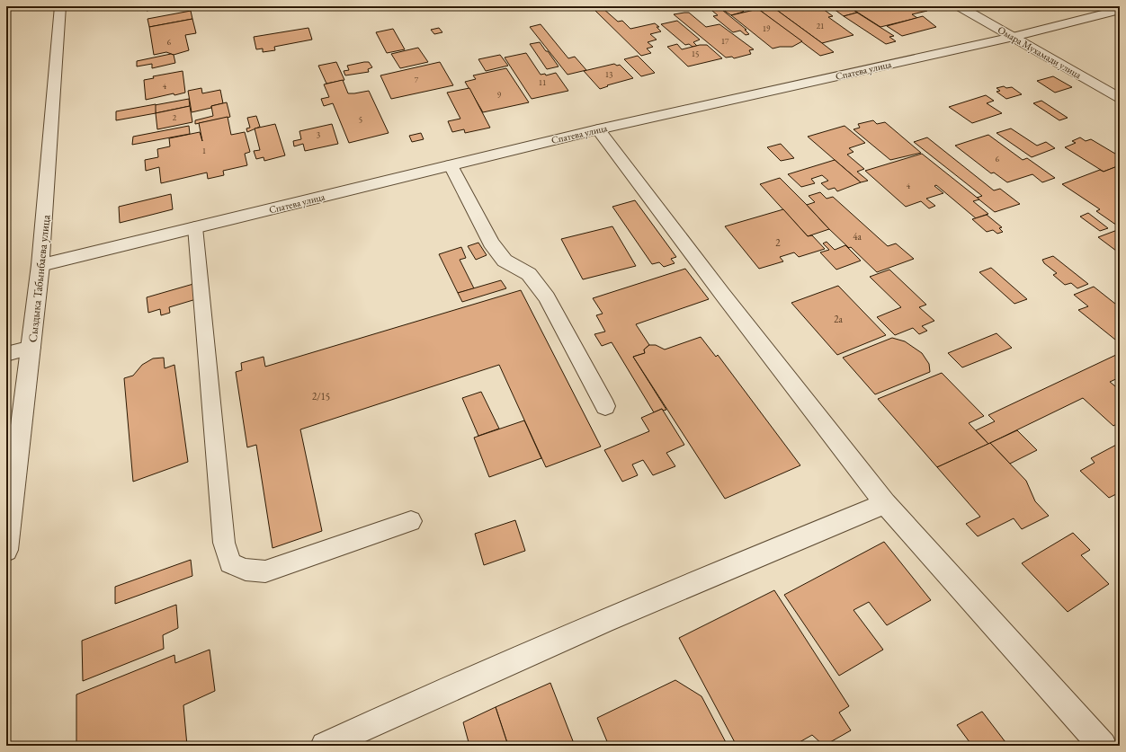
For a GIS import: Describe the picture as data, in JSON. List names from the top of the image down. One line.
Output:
{"streets":{"street":["Омара Мухамади улица","Спатева улица","Сыздыка Табынбаева улица"]},"crossings":[["Омара Мухамади улица","Спатева улица"],["Спатева улица","Сыздыка Табынбаева улица"]],"house_numbers":["21","19","17","6","15","13","7","11","4","9","2","5","3","1","6","4","4а","2","2а","2/15"]}
